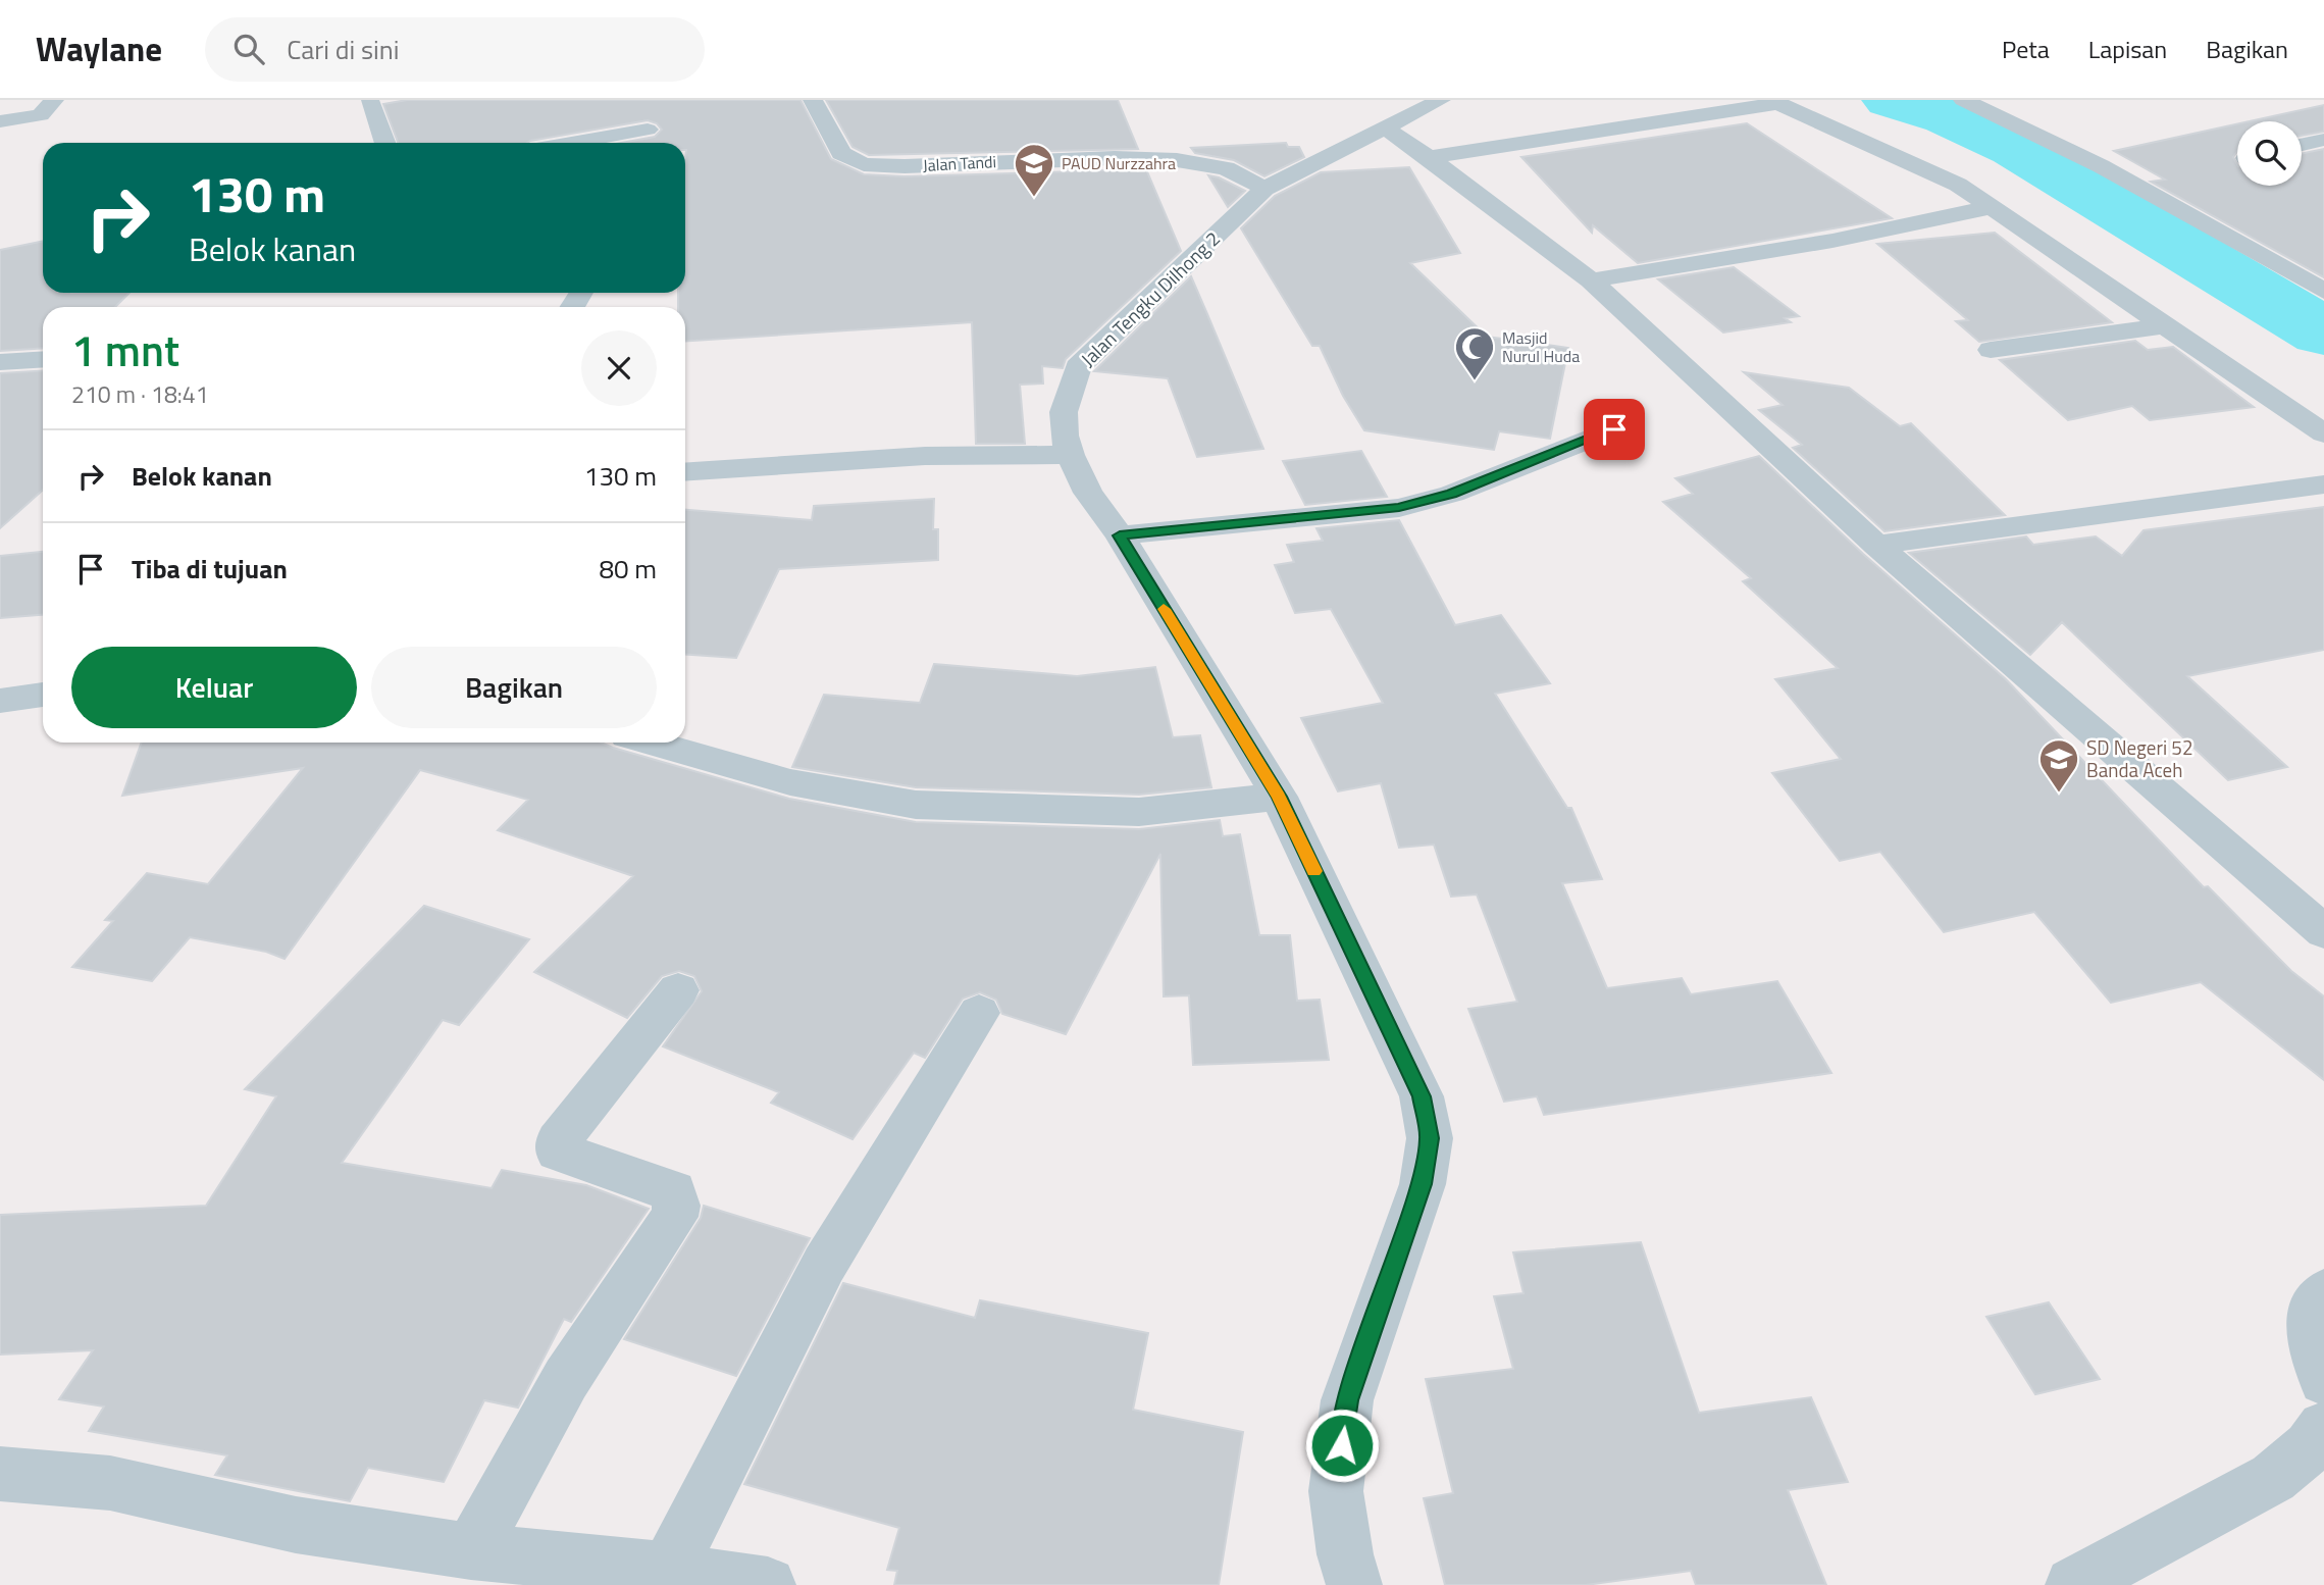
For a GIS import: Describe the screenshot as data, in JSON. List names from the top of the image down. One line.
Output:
{"streets":{"street":["Jalan Tandi","Jalan Tengku Dilhong 2"]},"crossings":[["Jalan Tandi","Jalan Tengku Dilhong 2"]],"places":{"school or university":["PAUD Nurzzahra","SD Negeri 52 Banda Aceh"],"mosque":["Masjid Nurul Huda"]},"page":{"header":"Waylane","search":"Cari di sini","nav":["Peta","Lapisan","Bagikan"],"turn":["130 m","Belok kanan"],"heading":["1 mnt","210 m · 18:41"],"list":[{"name":"Belok kanan","value":"130 m"},{"name":"Tiba di tujuan","value":"80 m"}],"buttons":["Keluar","Bagikan"]}}
